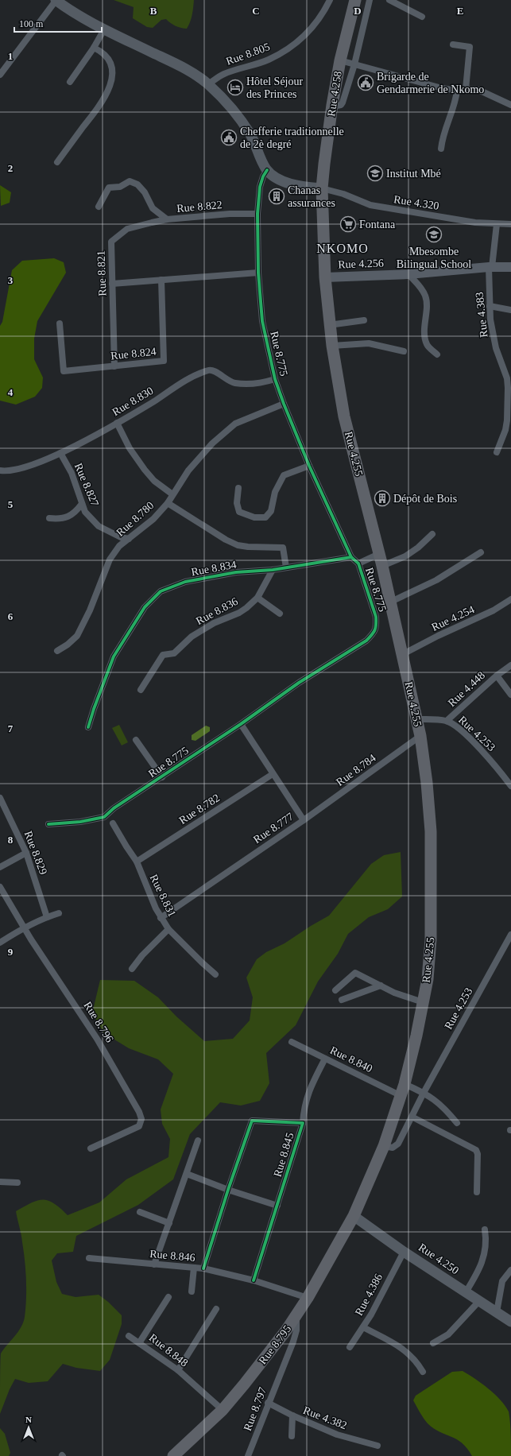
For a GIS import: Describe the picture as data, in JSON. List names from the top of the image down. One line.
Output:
{"streets":{"highway":["Rue 4.258","Rue 4.255","Rue 8.795"],"main road":["Rue 4.250"],"street":["Rue 8.805","Rue 4.320","Rue 8.822","Rue 4.256","Rue 8.821","Rue 4.383","Rue 8.824","Rue 8.775","Rue 8.830","Rue 8.827","Rue 8.780","Rue 8.834","Rue 8.836","Rue 4.254","Rue 4.448","Rue 4.253","Rue 8.784","Rue 8.782","Rue 8.777","Rue 8.829","Rue 8.831","Rue 8.796","Rue 8.840","Rue 8.845","Rue 8.846","Rue 4.386","Rue 8.848","Rue 8.797","Rue 4.382"]},"crossings":[["Rue 4.258","Rue 4.320"],["Rue 4.258","Rue 4.255"],["Rue 4.320","Rue 4.383"],["Rue 4.320","Rue 4.255"],["Rue 8.822","Rue 8.821"],["Rue 8.822","Rue 8.775"],["Rue 4.256","Rue 4.383"],["Rue 4.256","Rue 4.255"],["Rue 8.821","Rue 8.824"],["Rue 8.775","Rue 8.830"],["Rue 8.775","Rue 8.780"],["Rue 8.775","Rue 8.834"],["Rue 8.775","Rue 8.777"],["Rue 8.830","Rue 8.827"],["Rue 4.255","Rue 4.254"],["Rue 4.255","Rue 4.253"],["Rue 4.255","Rue 8.784"],["Rue 4.255","Rue 8.840"],["Rue 4.255","Rue 4.250"],["Rue 4.255","Rue 8.795"],["Rue 8.827","Rue 8.780"],["Rue 8.834","Rue 8.836"],["Rue 4.448","Rue 4.253"],["Rue 8.784","Rue 8.777"],["Rue 8.782","Rue 8.777"],["Rue 8.782","Rue 8.831"],["Rue 8.777","Rue 8.831"],["Rue 8.845","Rue 8.846"],["Rue 8.846","Rue 8.795"],["Rue 4.250","Rue 4.386"],["Rue 4.250","Rue 8.795"],["Rue 8.795","Rue 8.848"],["Rue 8.795","Rue 8.797"],["Rue 8.797","Rue 4.382"]],"districts":["NKOMO"],"places":{"public building":["Brigarde de Gendarmerie de Nkomo","Chefferie traditionnelle de 2è degré"],"hotel":["Hôtel Séjour des Princes"],"school or university":["Institut Mbé","Mbesombe Bilingual School"],"building":["Chanas assurances","Dépôt de Bois"],"supermarket":["Fontana"]},"scale_bar":"100 m","north":"top","grid":{"columns":["B","C","D","E"],"rows":["1","2","3","4","5","6","7","8","9"]}}
